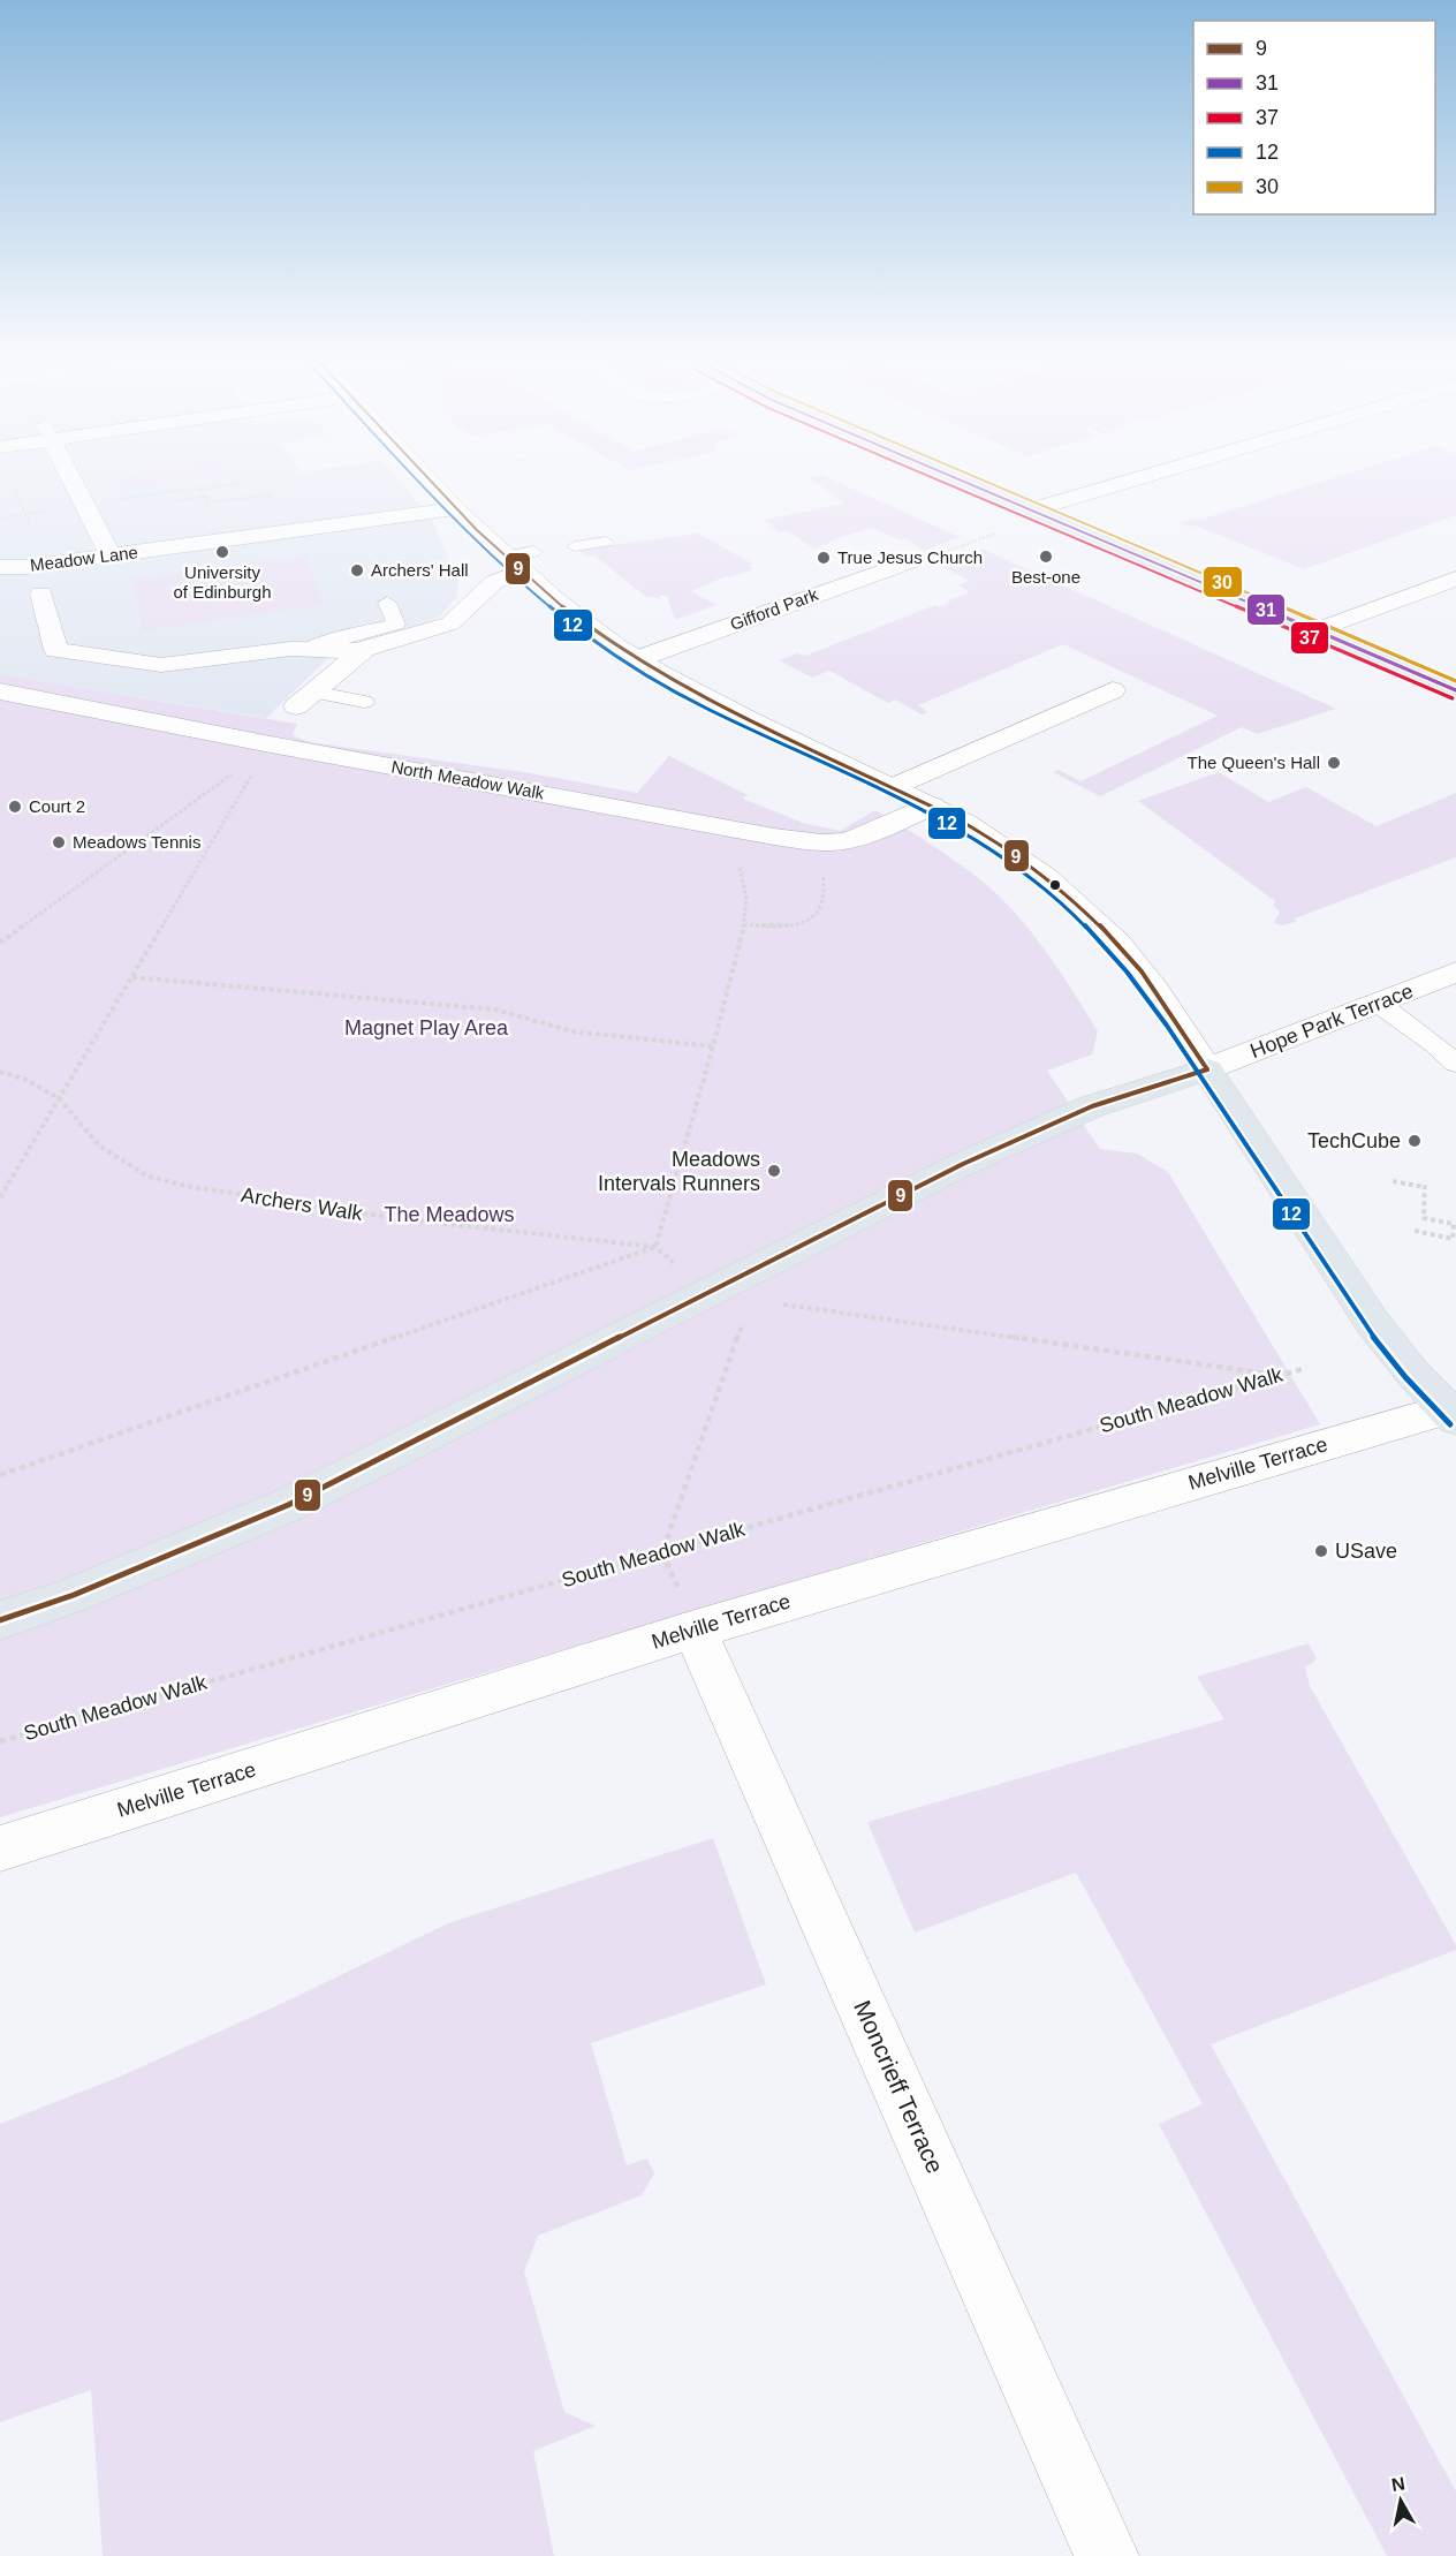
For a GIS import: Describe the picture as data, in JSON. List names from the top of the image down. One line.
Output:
{"streets":{"street":["Meadow Lane","Gifford Park","North Meadow Walk","Hope Park Terrace","Melville Terrace","Moncrieff Terrace"],"path":["Archers Walk","South Meadow Walk"]},"crossings":[["Melville Terrace","Moncrieff Terrace"]],"parks":["Magnet Play Area","The Meadows"],"places":["University of Edinburgh","Best-one","True Jesus Church","Archers' Hall","The Queen's Hall","Court 2","Meadows Tennis","TechCube","Meadows Intervals Runners","USave"],"lines":["transit line 9","transit line 31","transit line 37","transit line 12","transit line 30"],"legend":["9","31","37","12","30"],"north":"top"}
